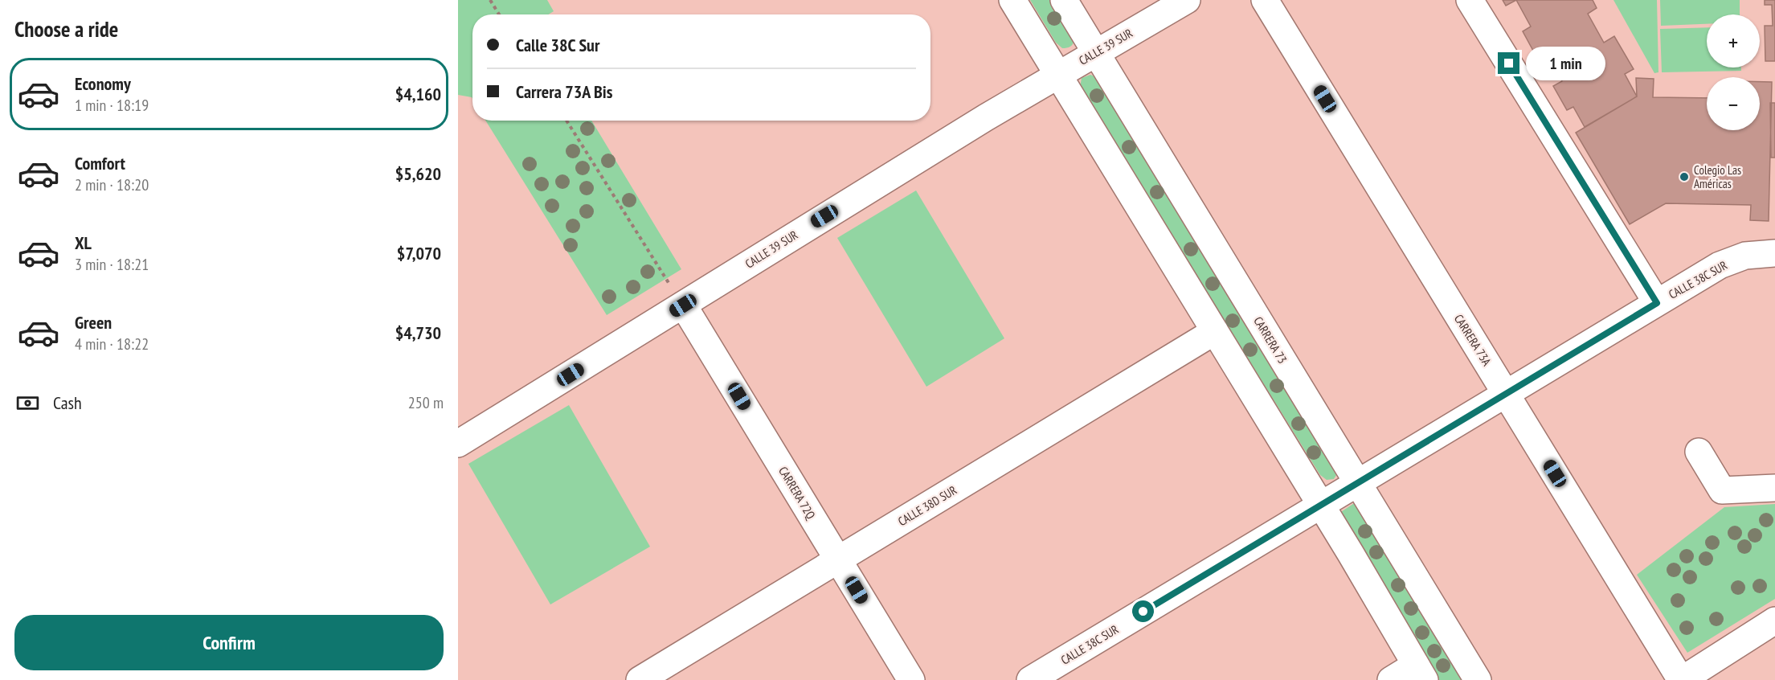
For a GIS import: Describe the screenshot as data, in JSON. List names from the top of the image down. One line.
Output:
{"streets":{"street":["CALLE 39 SUR","CALLE 38C SUR","CARRERA 73","CARRERA 73A","CARRERA 72Q","CALLE 38D SUR"]},"crossings":[["CALLE 39 SUR","CARRERA 73"],["CALLE 39 SUR","CARRERA 72Q"],["CALLE 38C SUR","CARRERA 73"],["CALLE 38C SUR","CARRERA 73A"],["CARRERA 72Q","CALLE 38D SUR"]],"places":["Colegio Las Américas"],"page":{"heading":"Choose a ride","map_buttons":["+","−"],"banner":["Calle 38C Sur","Carrera 73A Bis"],"bubble":"1 min","list":[{"name":"Economy","note":"1 min · 18:19","value":"$4,160"},{"name":"Comfort","note":"2 min · 18:20","value":"$5,620"},{"name":"XL","note":"3 min · 18:21","value":"$7,070"},{"name":"Green","note":"4 min · 18:22","value":"$4,730"}],"pay":["Cash","250 m"],"buttons":"Confirm"}}
